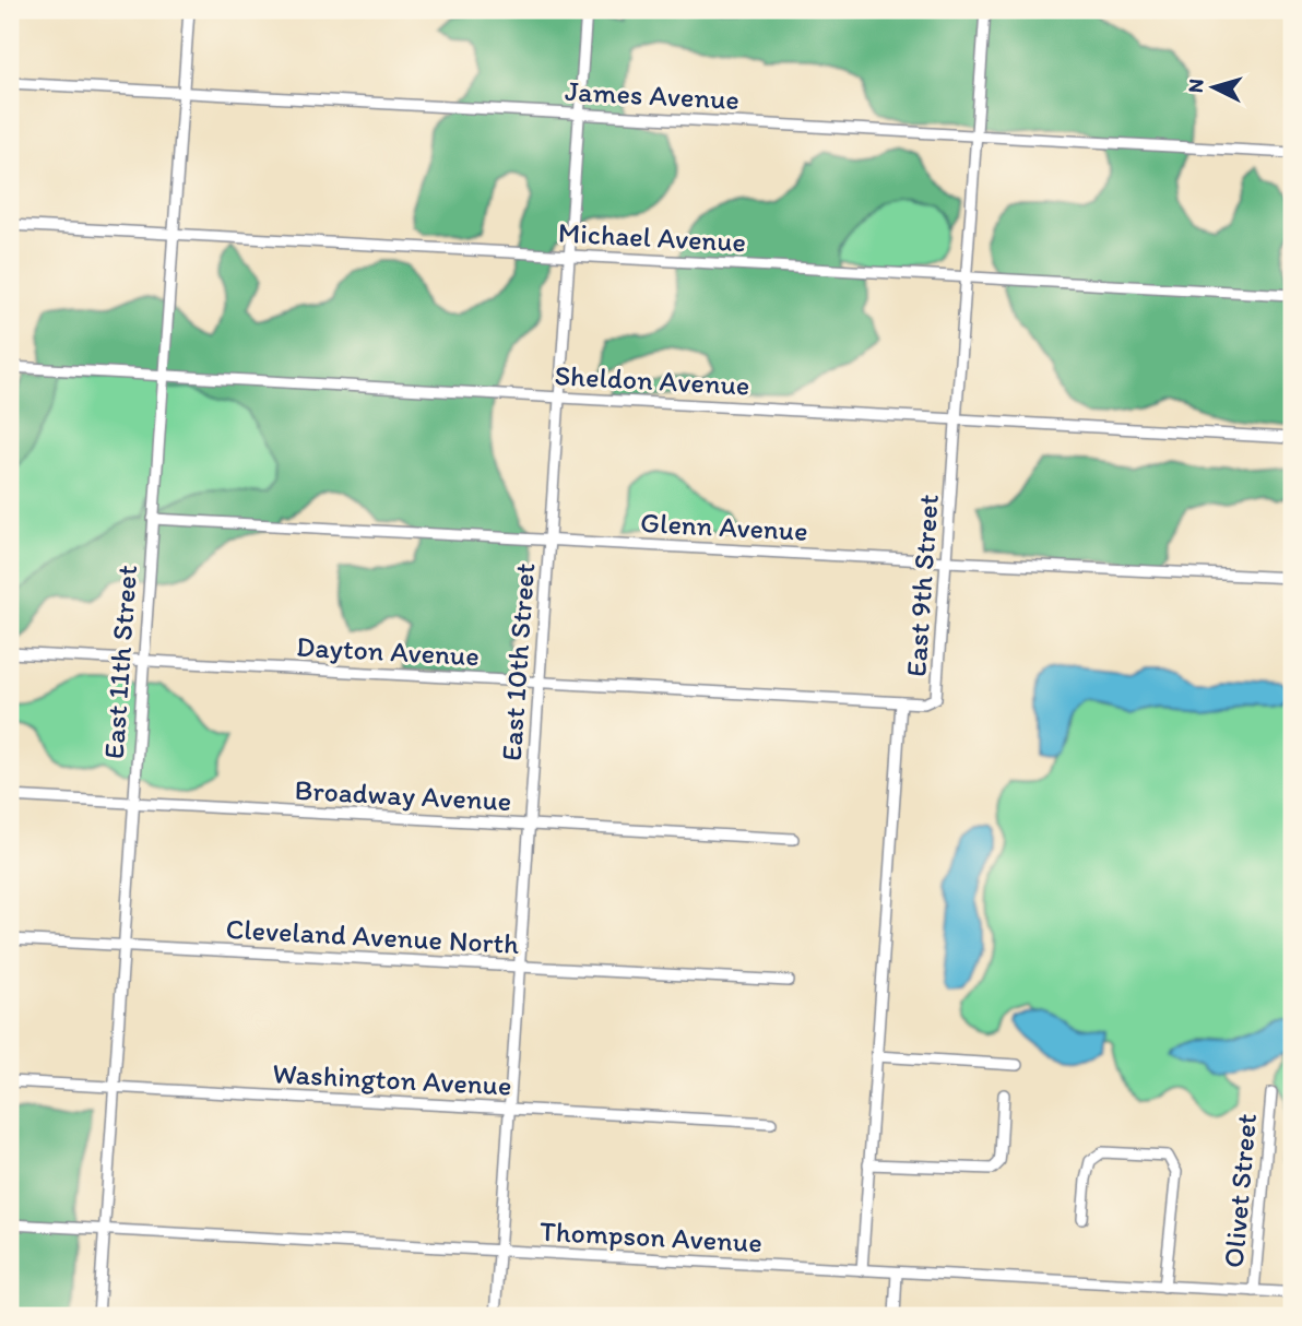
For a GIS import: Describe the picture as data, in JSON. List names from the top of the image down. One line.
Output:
{"streets":{"street":["James Avenue","Michael Avenue","Sheldon Avenue","Glenn Avenue","East 9th Street","Dayton Avenue","East 11th Street","East 10th Street","Broadway Avenue","Cleveland Avenue North","Washington Avenue","Olivet Street","Thompson Avenue"]},"crossings":[["James Avenue","East 9th Street"],["James Avenue","East 11th Street"],["James Avenue","East 10th Street"],["Michael Avenue","East 9th Street"],["Michael Avenue","East 11th Street"],["Michael Avenue","East 10th Street"],["Sheldon Avenue","East 9th Street"],["Sheldon Avenue","East 11th Street"],["Sheldon Avenue","East 10th Street"],["Glenn Avenue","East 9th Street"],["Glenn Avenue","East 11th Street"],["Glenn Avenue","East 10th Street"],["East 9th Street","Dayton Avenue"],["East 9th Street","Thompson Avenue"],["Dayton Avenue","East 11th Street"],["Dayton Avenue","East 10th Street"],["East 11th Street","Broadway Avenue"],["East 11th Street","Cleveland Avenue North"],["East 11th Street","Washington Avenue"],["East 11th Street","Thompson Avenue"],["East 10th Street","Broadway Avenue"],["East 10th Street","Cleveland Avenue North"],["East 10th Street","Washington Avenue"],["East 10th Street","Thompson Avenue"],["Olivet Street","Thompson Avenue"]],"north":"left"}
